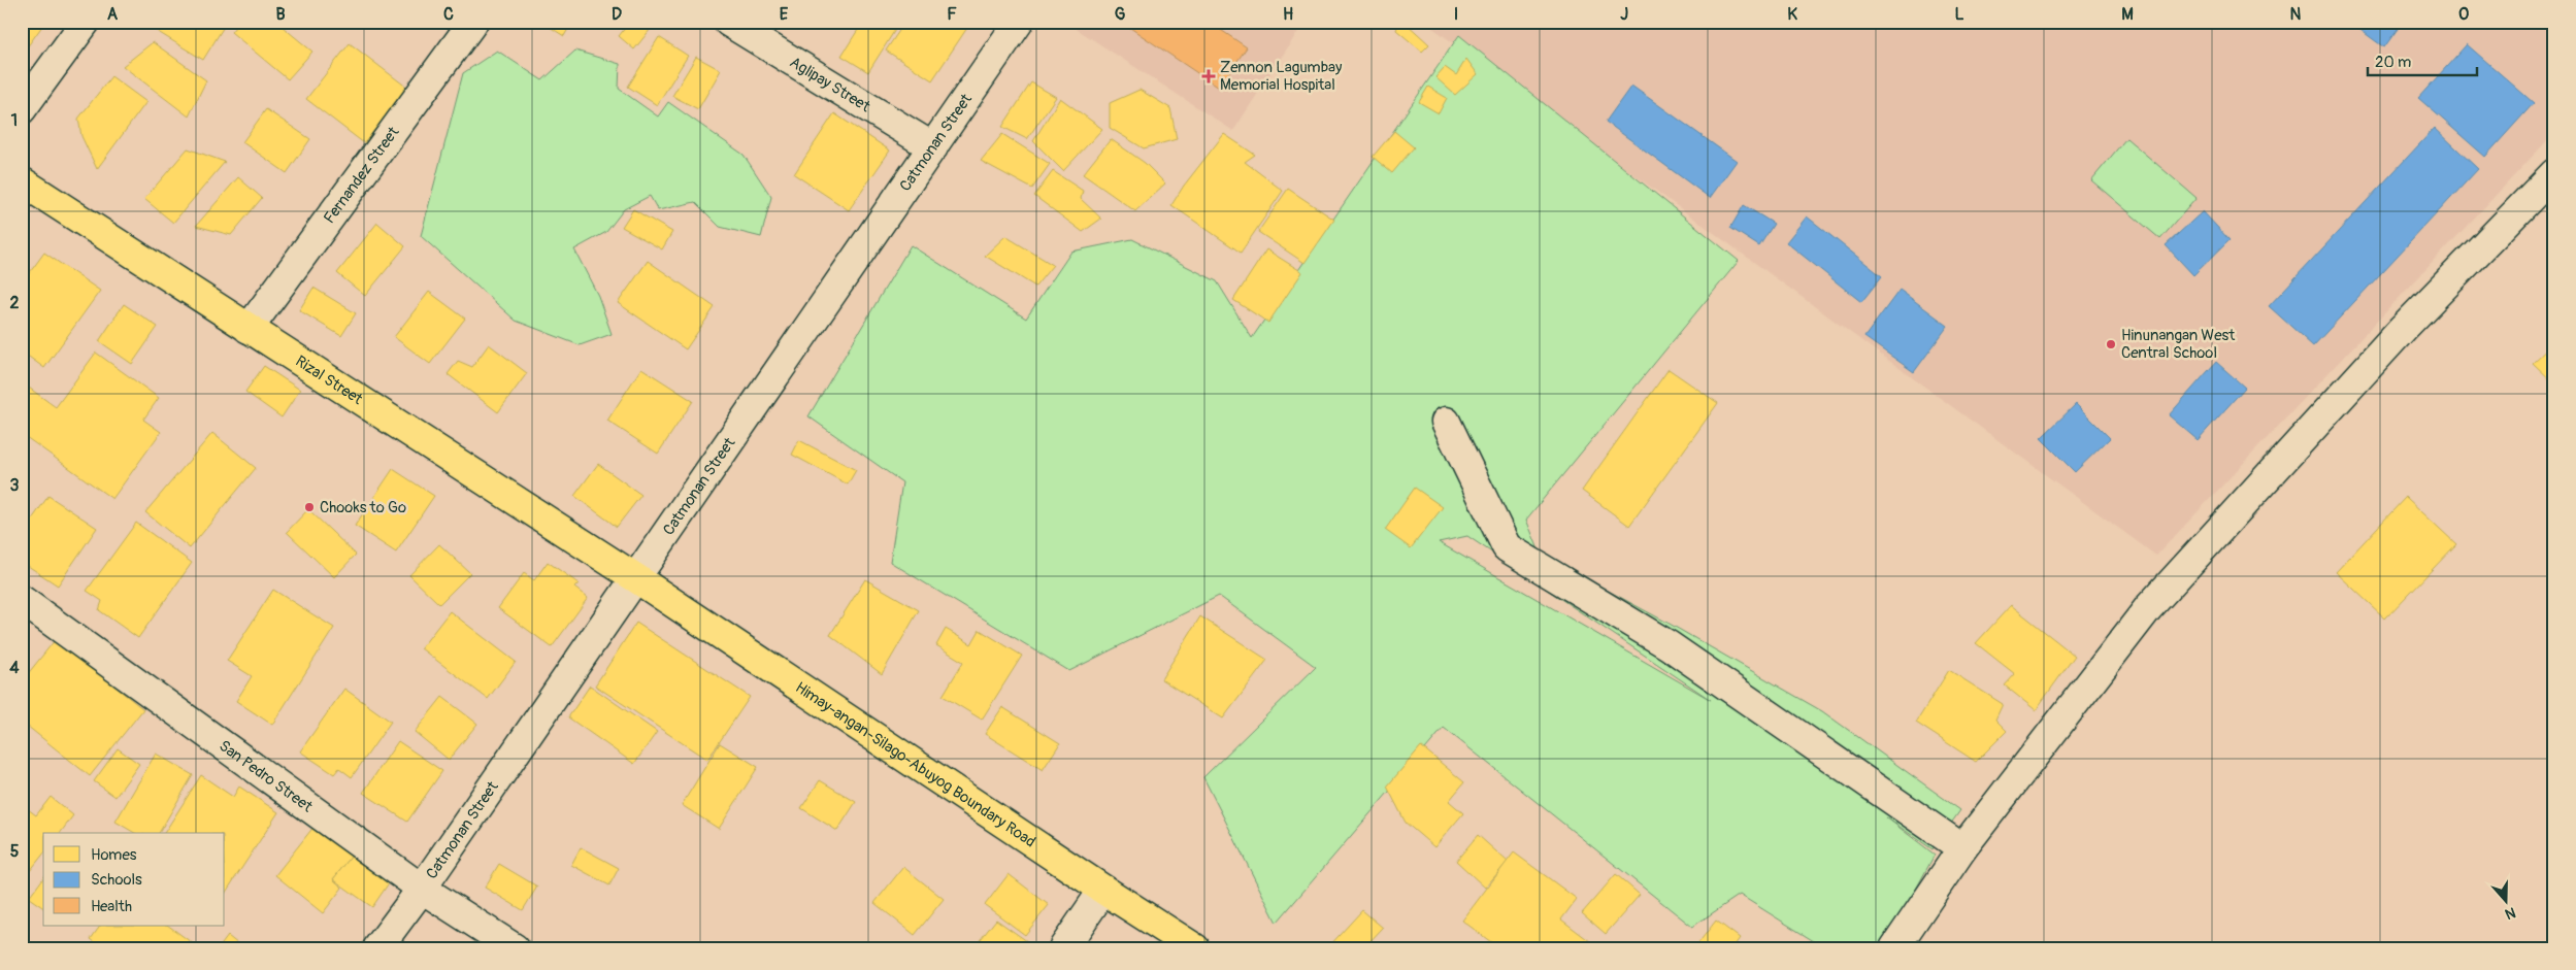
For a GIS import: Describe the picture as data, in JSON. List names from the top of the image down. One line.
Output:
{"streets":{"main road":["Rizal Street","Himay-angan-Silago-Abuyog Boundary Road"],"street":["Aglipay Street","Catmonan Street","Fernandez Street","San Pedro Street"]},"crossings":[["Aglipay Street","Catmonan Street"],["Catmonan Street","Rizal Street"],["Catmonan Street","Himay-angan-Silago-Abuyog Boundary Road"],["Catmonan Street","San Pedro Street"],["Fernandez Street","Rizal Street"],["Rizal Street","Himay-angan-Silago-Abuyog Boundary Road"]],"places":{"health":["Zennon Lagumbay Memorial Hospital"],"other":["Hinunangan West Central School","Chooks to Go"]},"legend":["Homes","Schools","Health"],"scale_bar":"20 m","north":"bottom","grid":{"columns":["A","B","C","D","E","F","G","H","I","J","K","L","M","N","O"],"rows":["1","2","3","4","5"]}}
